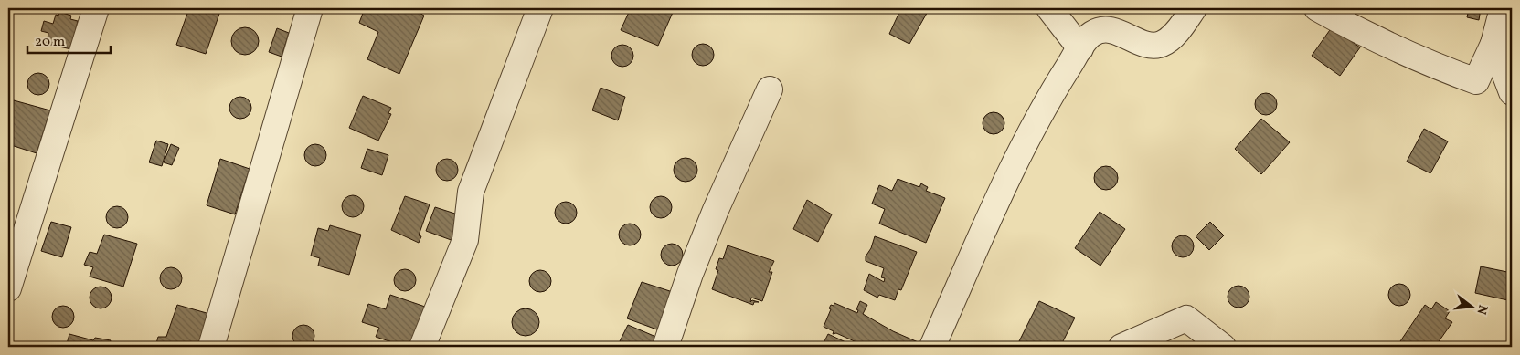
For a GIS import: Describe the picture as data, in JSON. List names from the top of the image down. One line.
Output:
{"scale_bar":"20 m","north":"right"}
